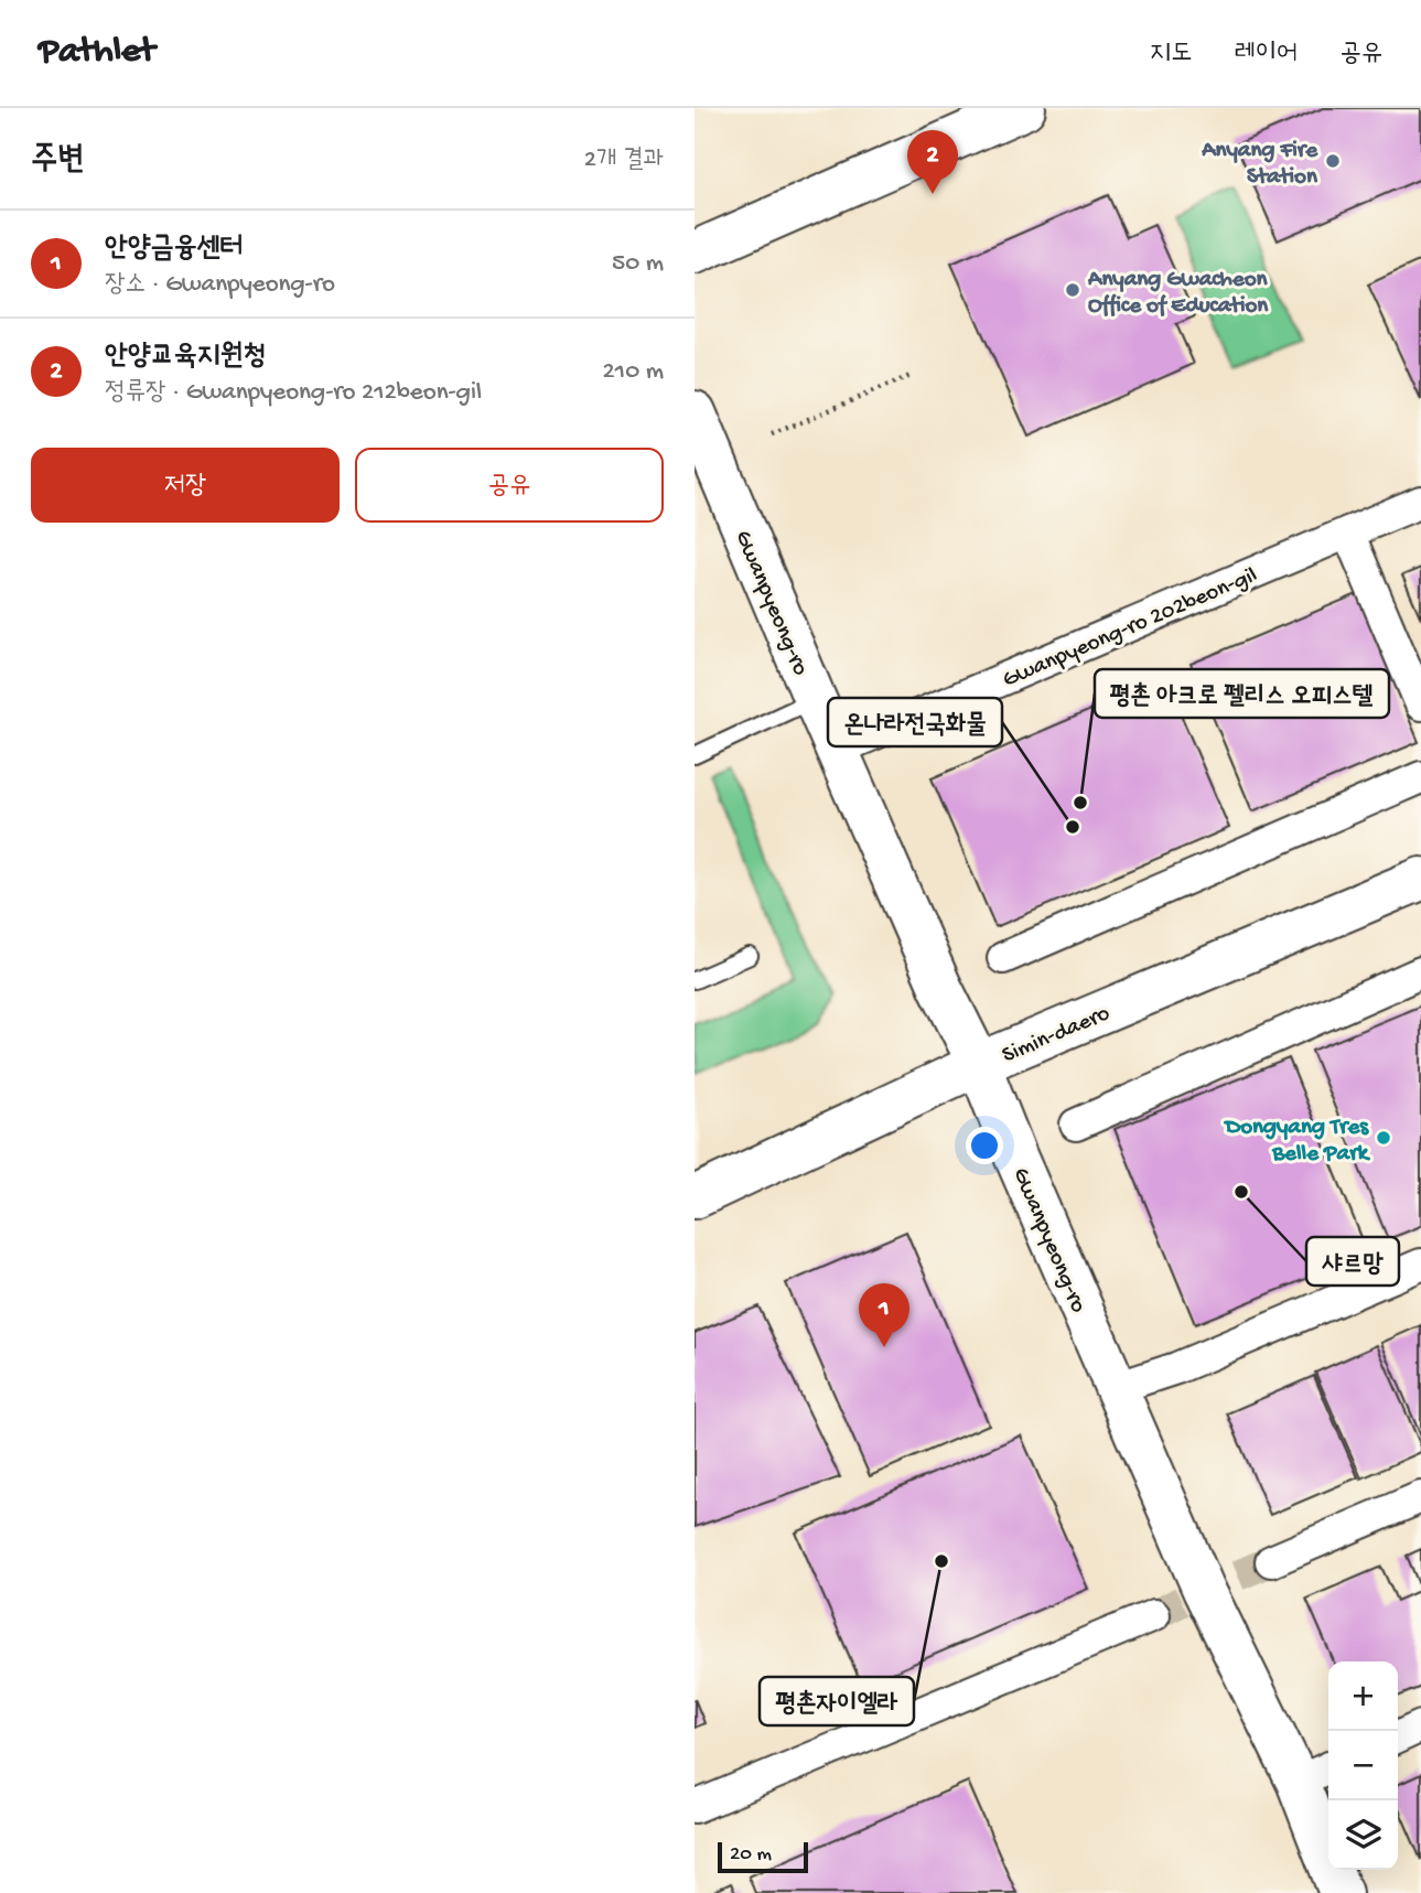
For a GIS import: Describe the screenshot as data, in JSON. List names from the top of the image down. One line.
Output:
{"streets":{"street":["Gwanpyeong-ro","Gwanpyeong-ro 202beon-gil","Simin-daero"]},"crossings":[["Gwanpyeong-ro","Gwanpyeong-ro 202beon-gil"],["Gwanpyeong-ro","Simin-daero"]],"places":["Anyang Fire Station","Anyang Gwacheon Office of Education","평촌 아크로 펠리스 오피스텔","온나라전국화물","Dongyang Tres Belle Park","샤르망","평촌자이엘라"],"scale_bar":"20 m","page":{"header":"Pathlet","nav":["지도","레이어","공유"],"heading":["주변","2개 결과"],"pins":["2","1"],"list":[{"mark":"1","name":"안양금융센터","note":"장소 · Gwanpyeong-ro","value":"50 m"},{"mark":"2","name":"안양교육지원청","note":"정류장 · Gwanpyeong-ro 212beon-gil","value":"210 m"}],"buttons":["저장","공유"],"map_buttons":["+","−"],"scale":"20 m"}}
